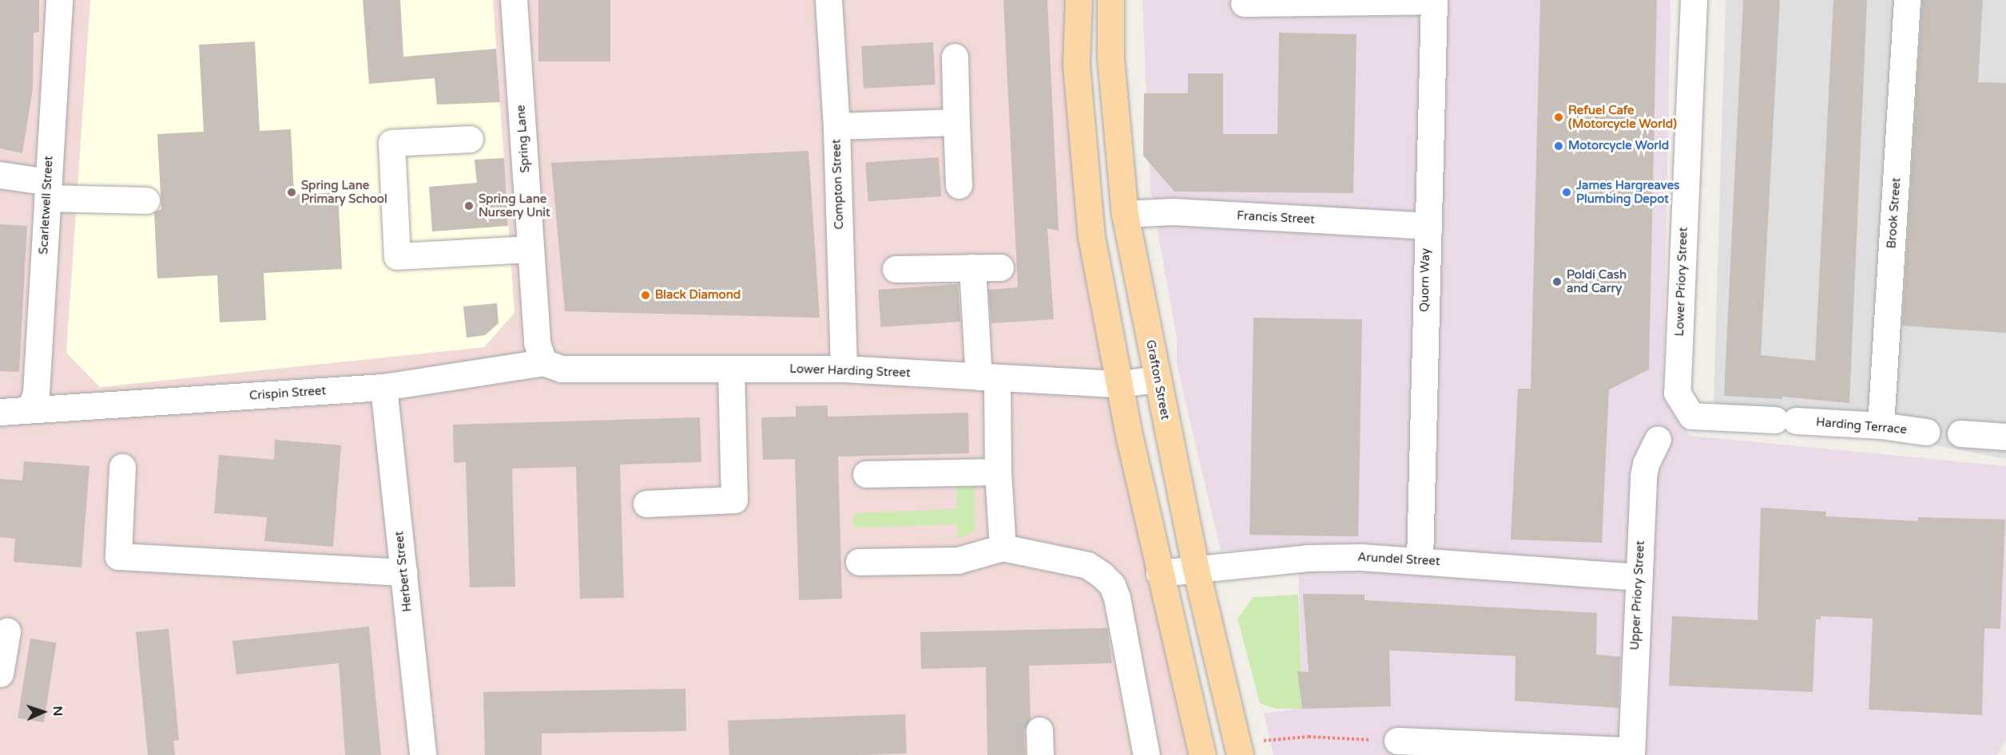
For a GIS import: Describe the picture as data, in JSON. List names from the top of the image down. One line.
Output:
{"streets":{"main road":["Grafton Street"],"street":["Spring Lane","Compton Street","Scarletwell Street","Brook Street","Francis Street","Quorn Way","Lower Priory Street","Lower Harding Street","Crispin Street","Harding Terrace","Arundel Street","Herbert Street","Upper Priory Street"]},"crossings":[["Spring Lane","Lower Harding Street"],["Spring Lane","Crispin Street"],["Compton Street","Lower Harding Street"],["Scarletwell Street","Crispin Street"],["Brook Street","Harding Terrace"],["Francis Street","Quorn Way"],["Francis Street","Grafton Street"],["Quorn Way","Arundel Street"],["Lower Priory Street","Harding Terrace"],["Lower Harding Street","Grafton Street"],["Lower Harding Street","Crispin Street"],["Grafton Street","Arundel Street"],["Crispin Street","Herbert Street"],["Arundel Street","Upper Priory Street"]],"places":["Refuel Cafe (Motorcycle World)","Motorcycle World","Spring Lane Primary School","James Hargreaves Plumbing Depot","Spring Lane Nursery Unit","Poldi Cash and Carry","Black Diamond"],"north":"right"}
